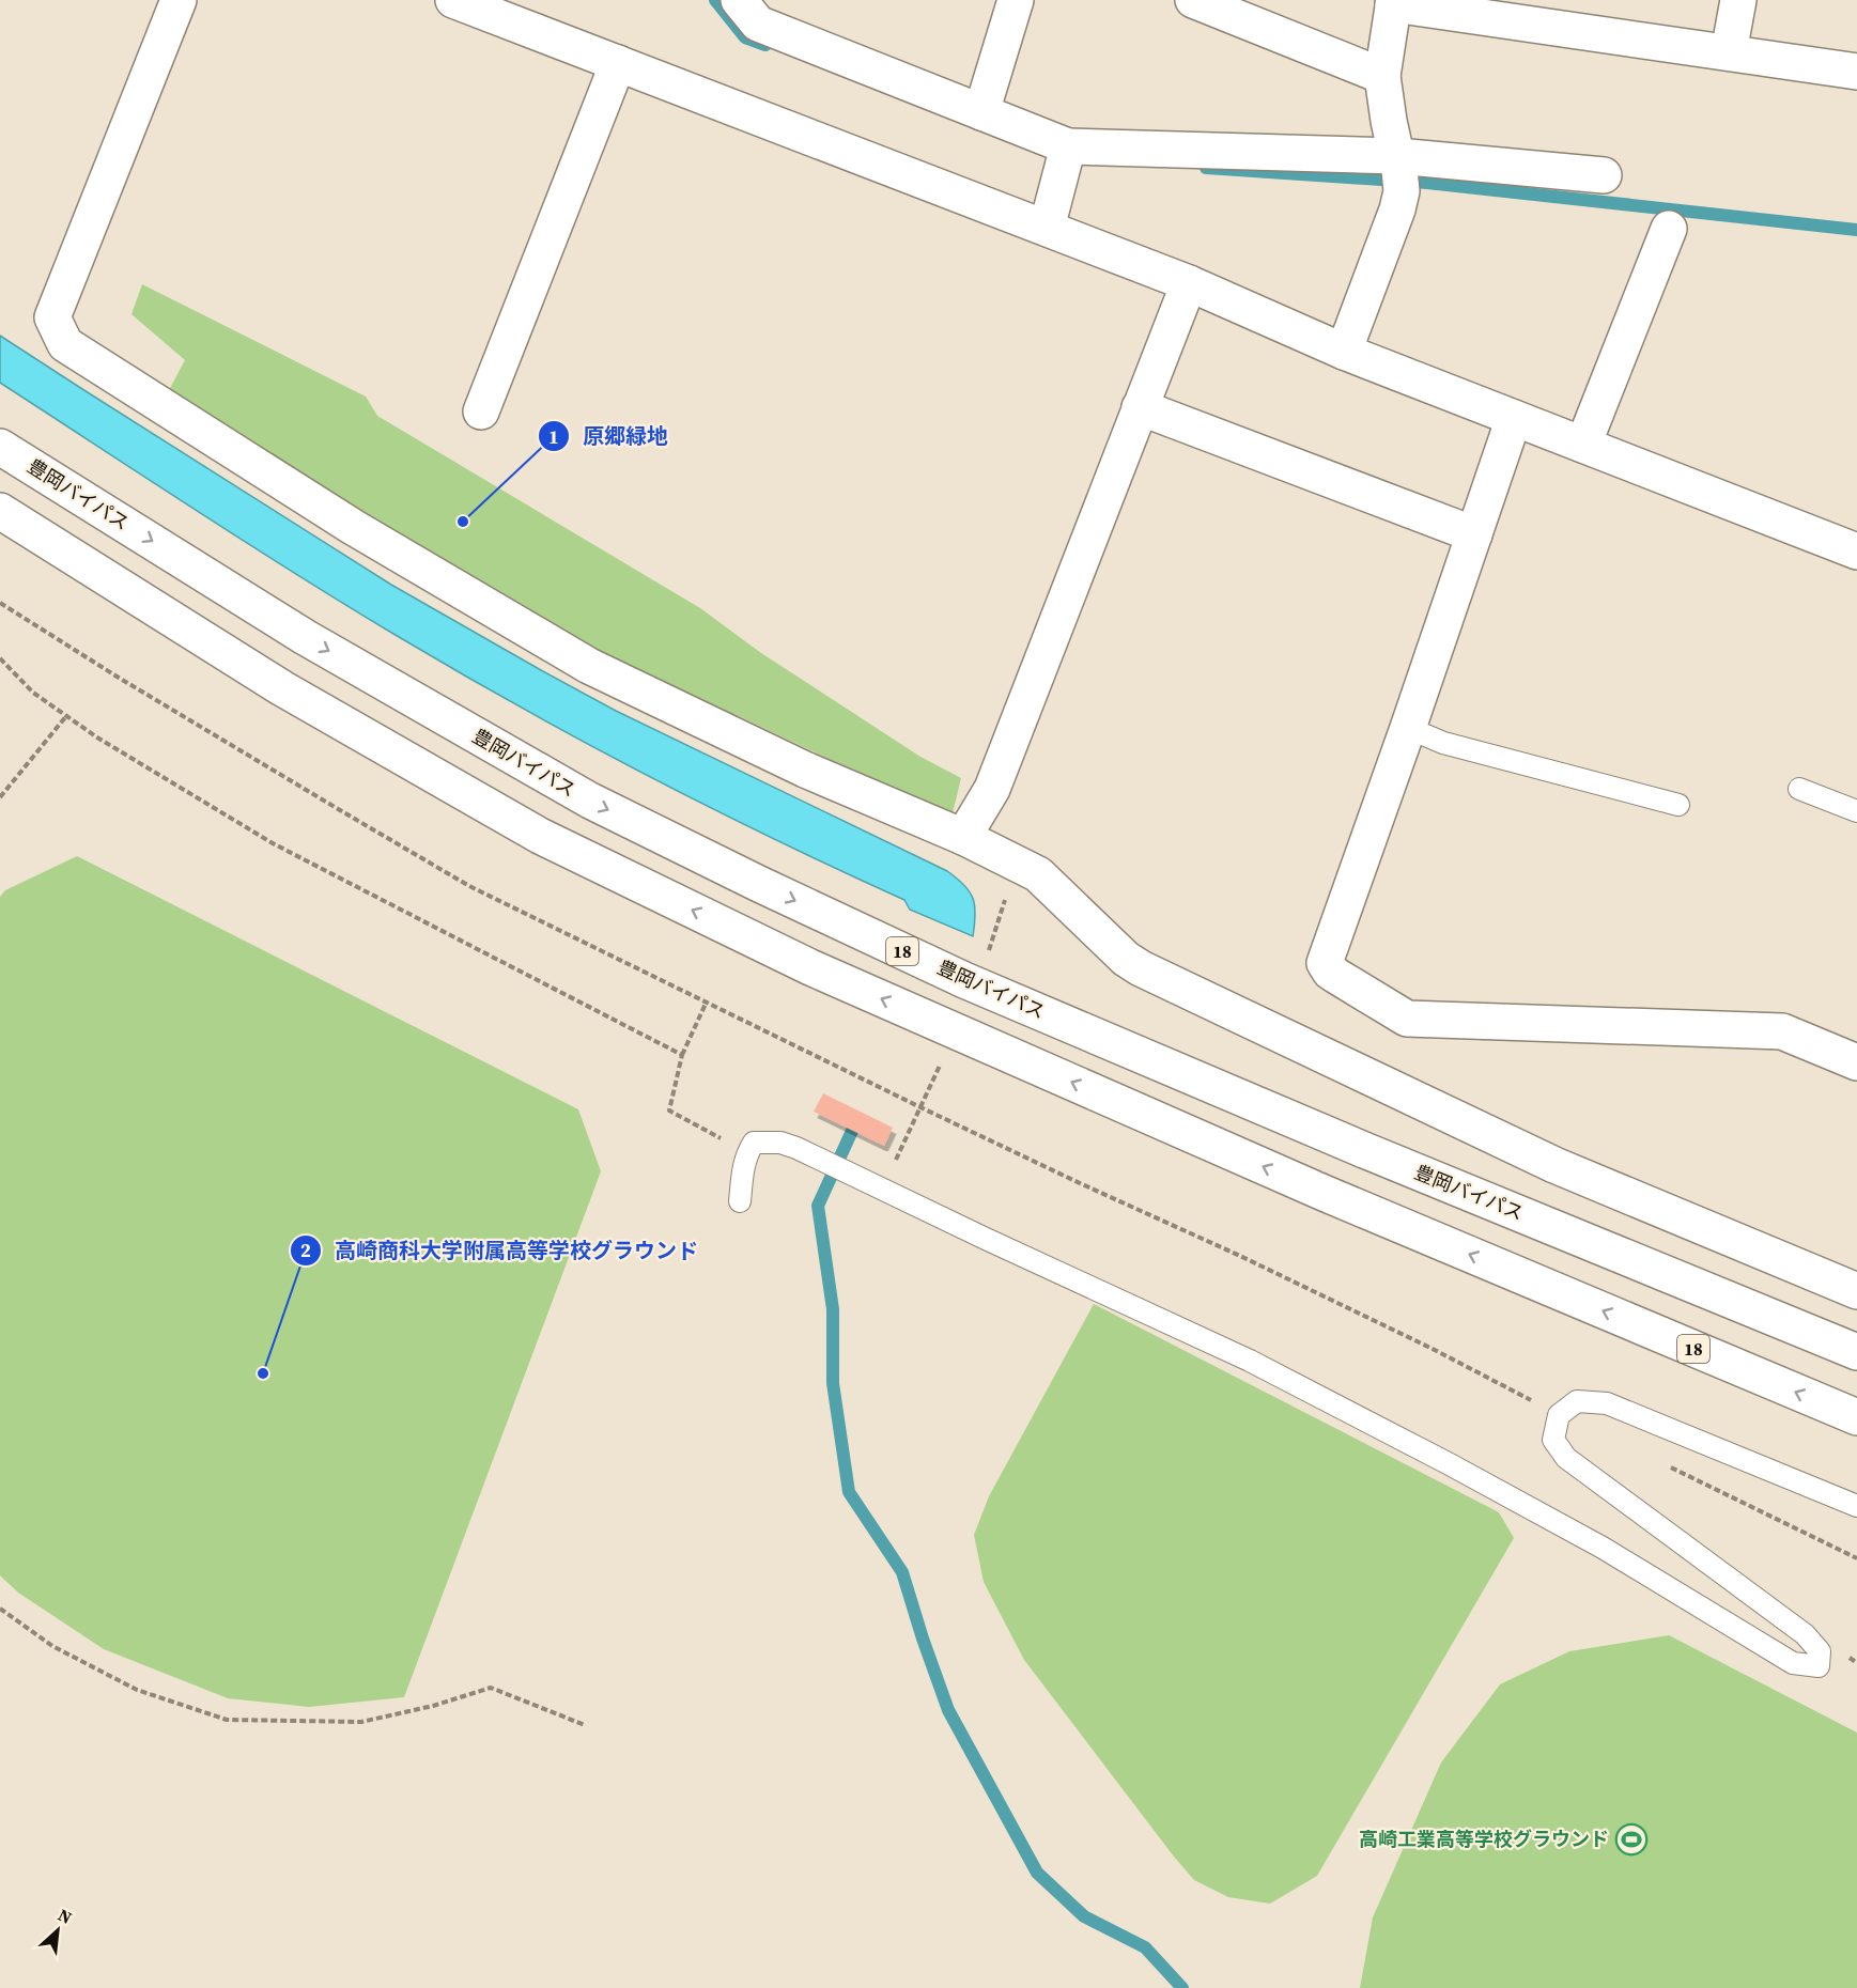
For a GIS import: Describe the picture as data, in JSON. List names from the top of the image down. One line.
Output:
{"streets":{"main road":["豊岡バイパス","18"]},"places":{"other":["原郷緑地","高崎商科大学附属高等学校グラウンド"],"sports":["高崎工業高等学校グラウンド"]},"north":"top right"}
